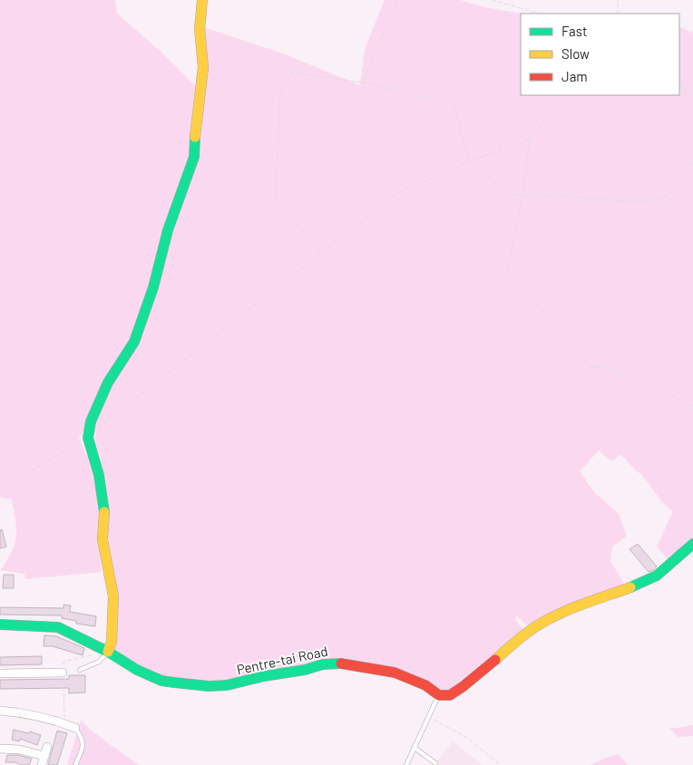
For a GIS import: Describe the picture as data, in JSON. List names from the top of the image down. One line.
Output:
{"streets":{"street":["Pentre-tai Road"]},"legend":["Fast","Slow","Jam"]}
